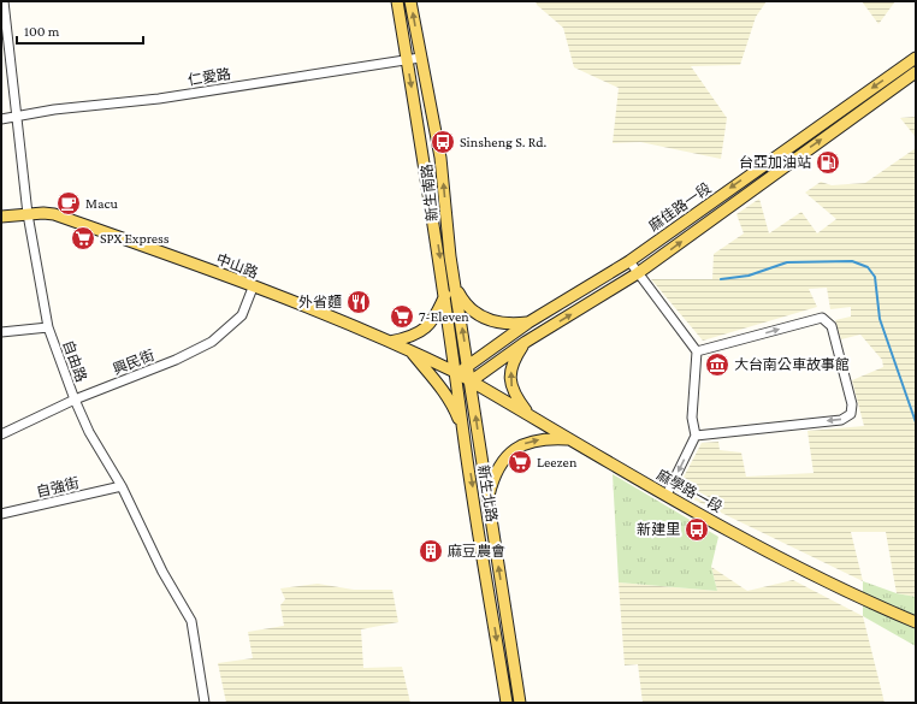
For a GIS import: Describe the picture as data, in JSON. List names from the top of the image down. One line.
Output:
{"streets":{"main road":["新生南路","麻佳路一段","中山路","麻學路一段","新生北路"],"street":["仁愛路","自由路","興民街","自強街"]},"crossings":[["仁愛路","新生南路"],["仁愛路","自由路"],["新生南路","麻佳路一段"],["新生南路","中山路"],["新生南路","麻學路一段"],["新生南路","新生北路"],["麻佳路一段","中山路"],["麻佳路一段","麻學路一段"],["麻佳路一段","新生北路"],["中山路","自由路"],["中山路","興民街"],["中山路","麻學路一段"],["中山路","新生北路"],["自由路","興民街"],["自由路","自強街"],["麻學路一段","新生北路"]],"places":{"bus stop":["Sinsheng S. Rd.","新建里"],"fuel station":["台亞加油站"],"cafe":["Macu"],"supermarket":["SPX Express","7-Eleven","Leezen"],"restaurant":["外省麵"],"museum":["大台南公車故事館"],"building":["麻豆農會"]},"scale_bar":"100 m"}
